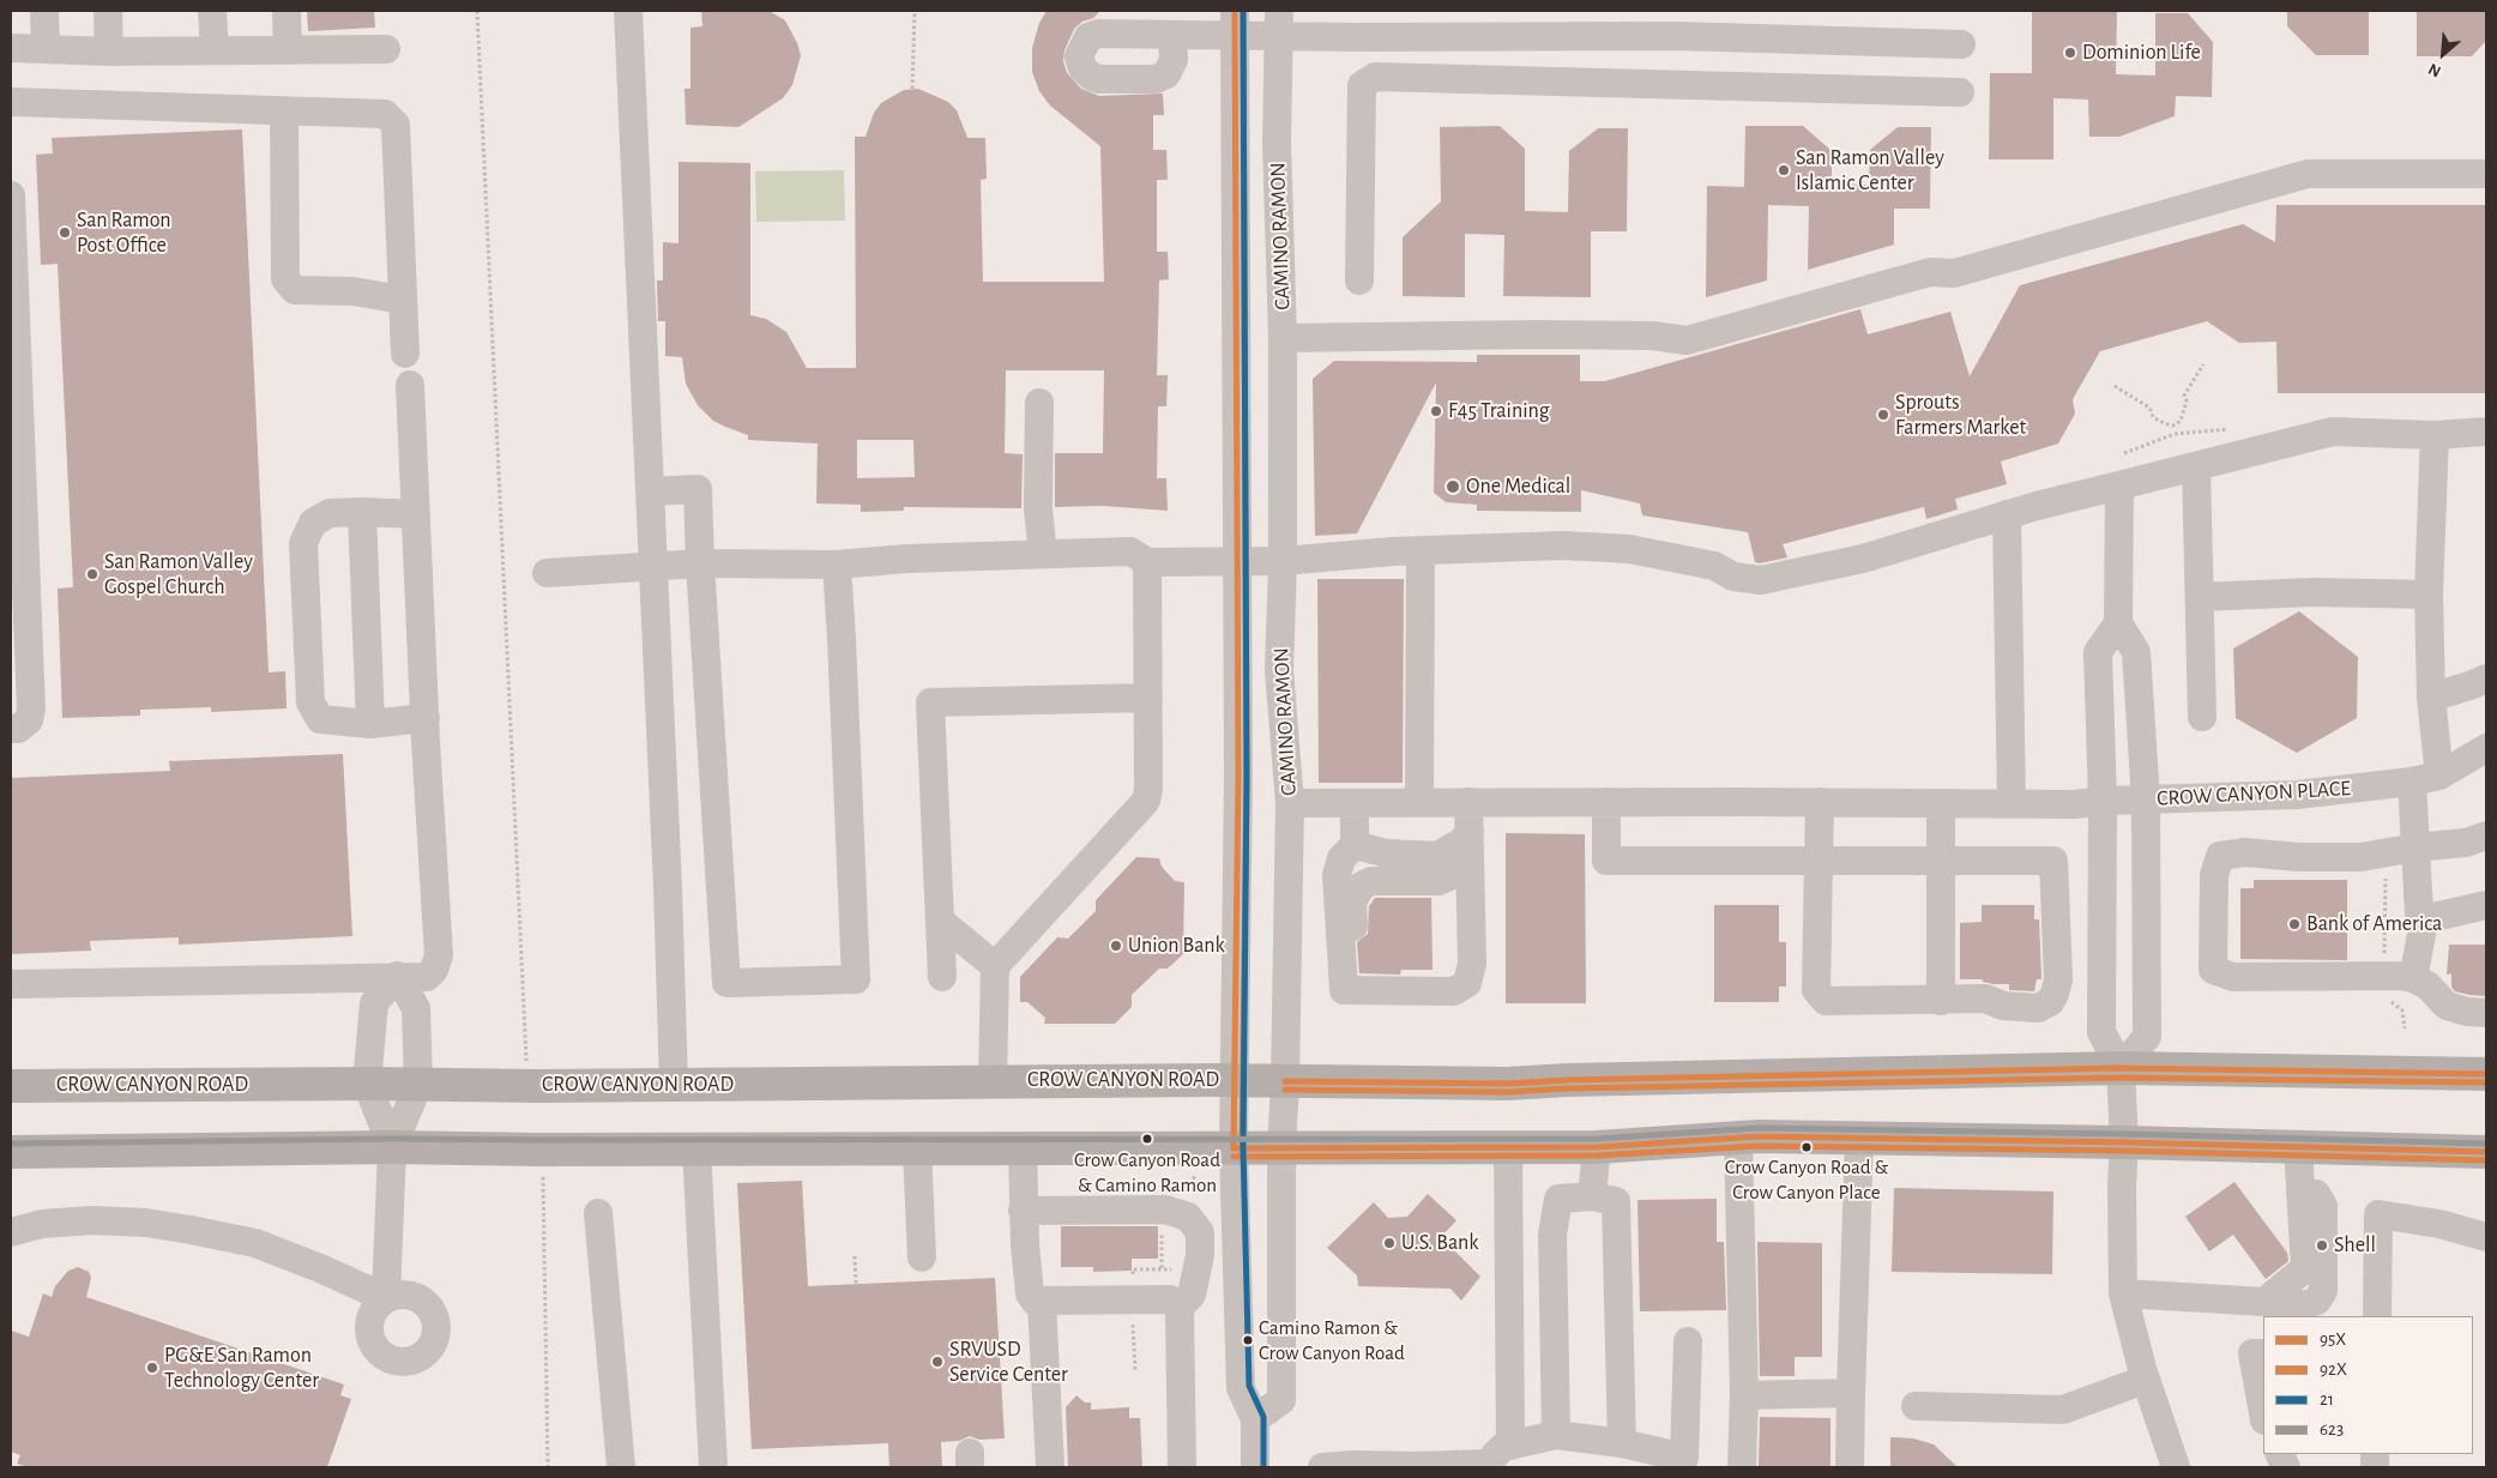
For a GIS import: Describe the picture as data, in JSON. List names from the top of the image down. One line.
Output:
{"streets":{"main road":["CROW CANYON ROAD"],"street":["CAMINO RAMON","CROW CANYON PLACE"]},"crossings":[["CAMINO RAMON","CROW CANYON ROAD"],["CROW CANYON PLACE","CROW CANYON ROAD"]],"places":["Dominion Life","San Ramon Valley Islamic Center","San Ramon Post Office","F45 Training","Sprouts Farmers Market","One Medical","San Ramon Valley Gospel Church","Bank of America","Union Bank","Crow Canyon Road & Camino Ramon","Crow Canyon Road & Crow Canyon Place","U.S. Bank","Shell","Camino Ramon & Crow Canyon Road","SRVUSD Service Center","PG&E San Ramon Technology Center"],"lines":["transit line 95X","transit line 92X","transit line 21","transit line 623"],"legend":["95X","92X","21","623"],"north":"bottom left"}
